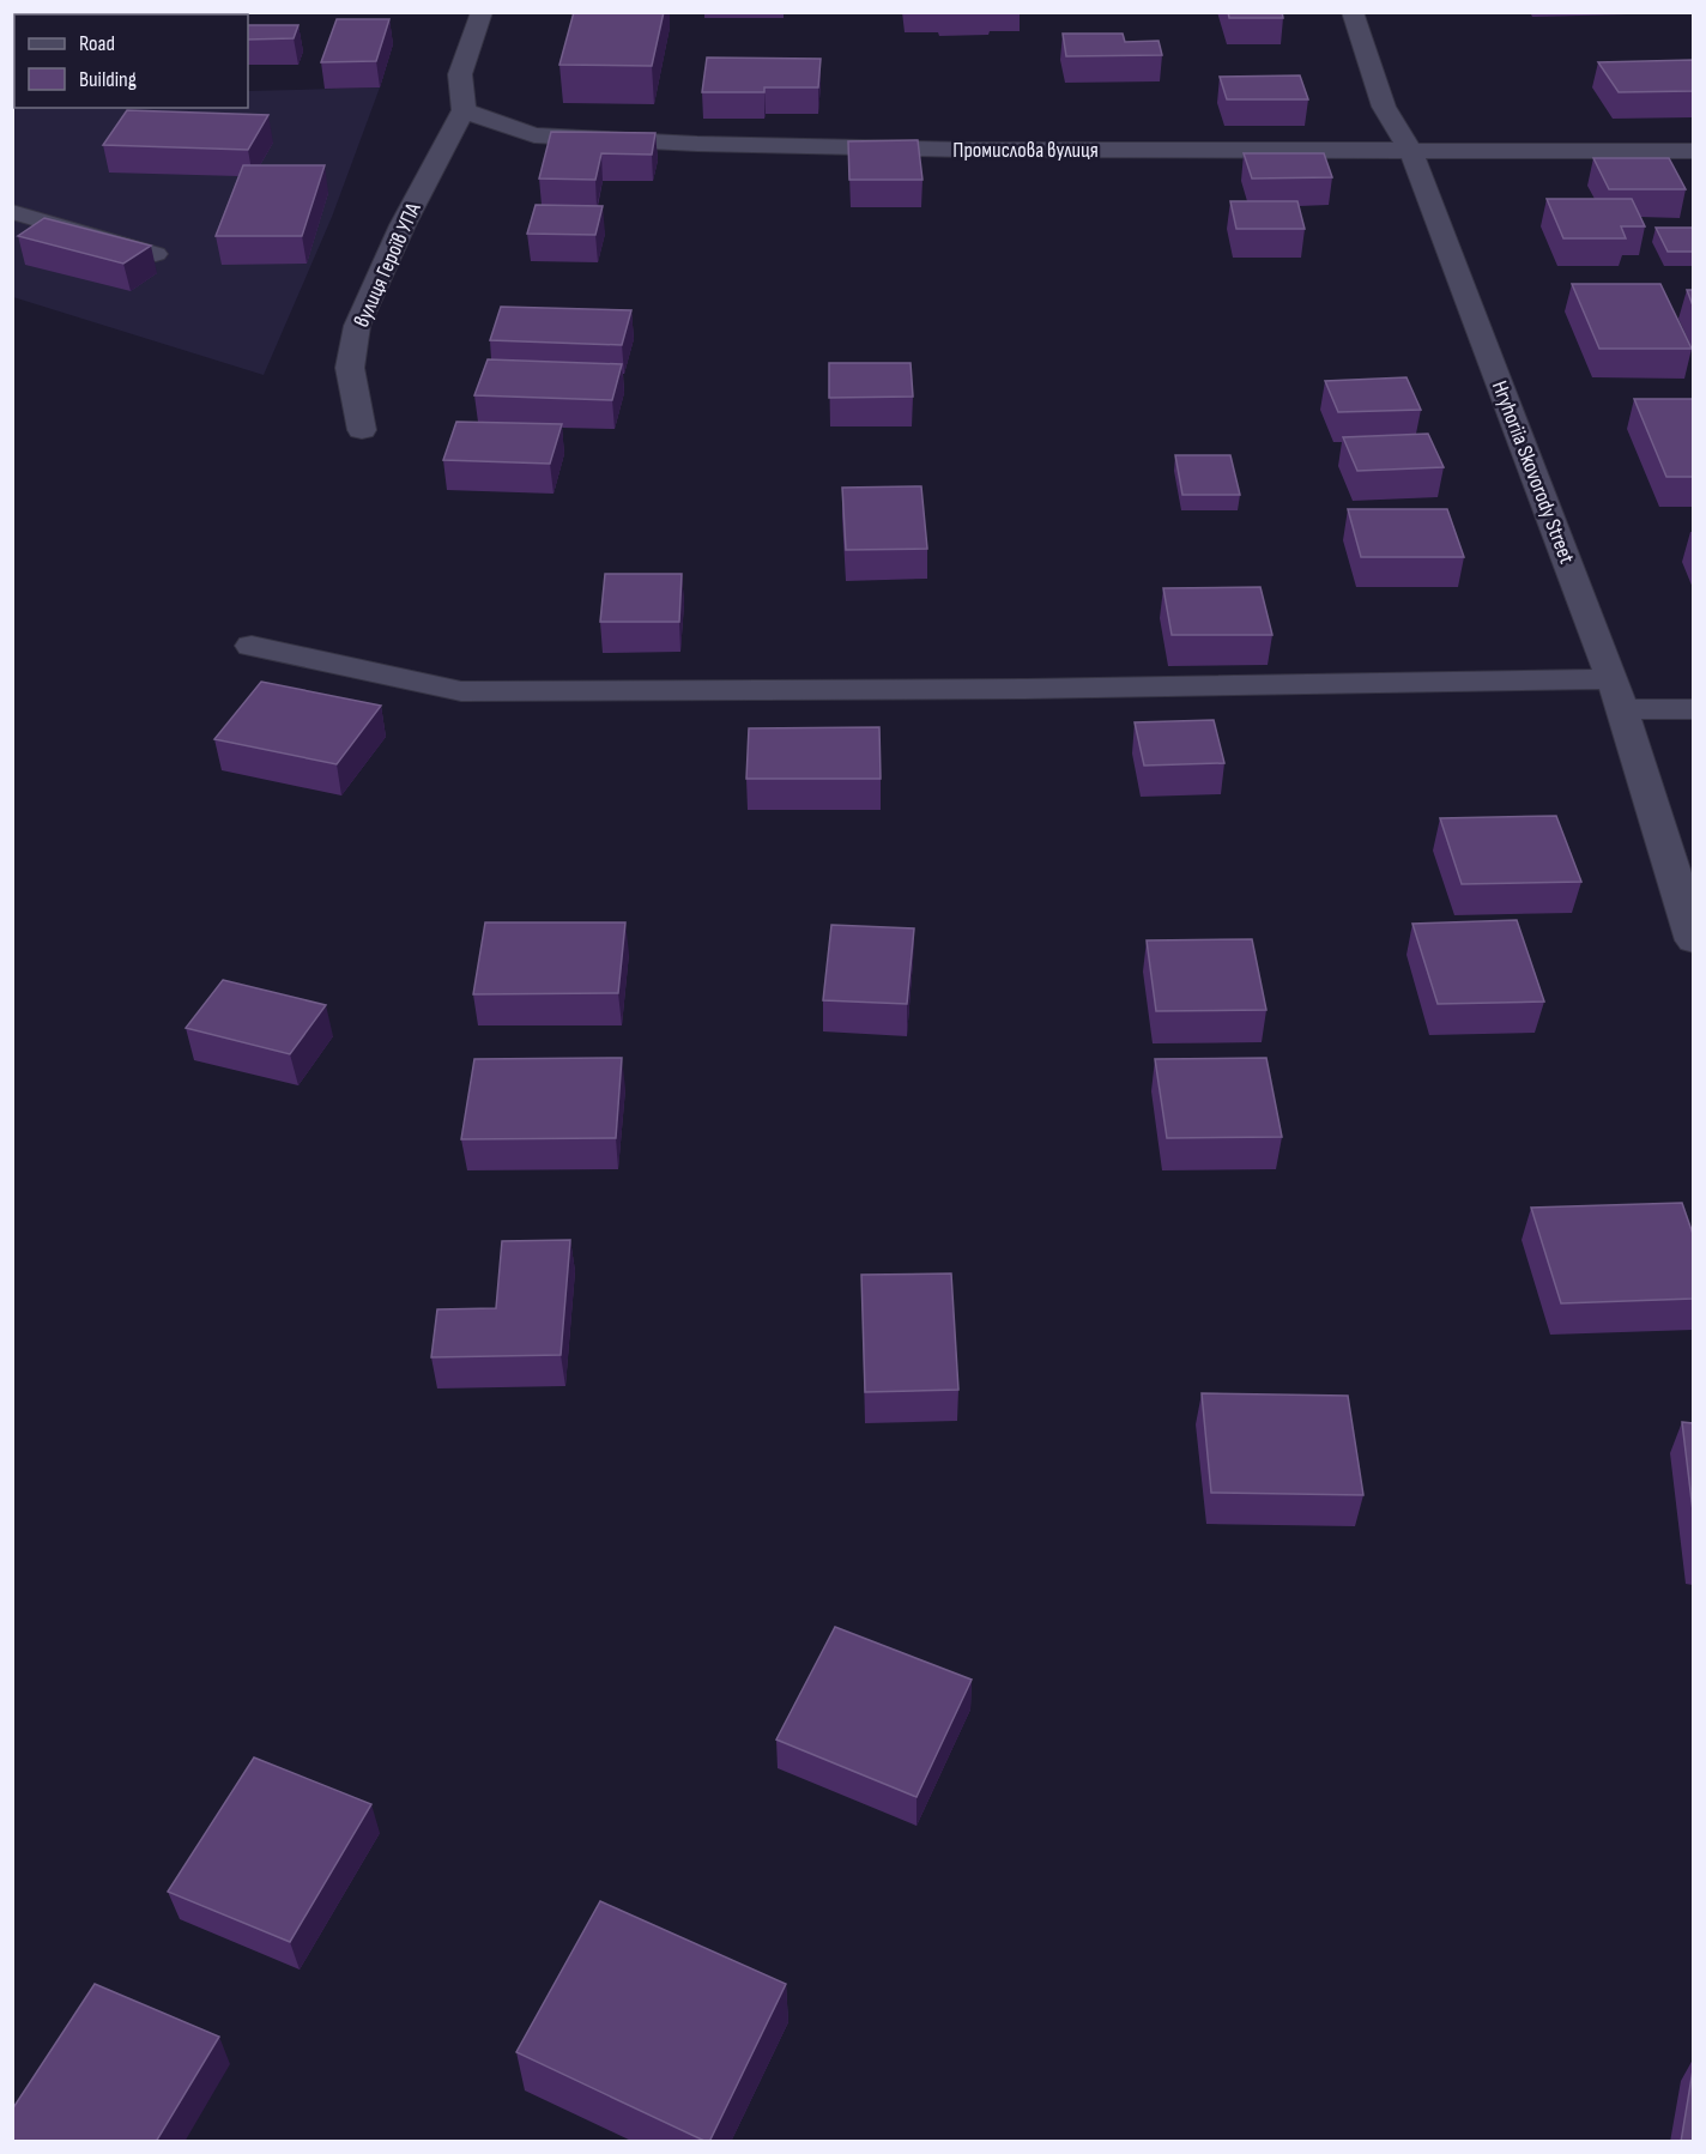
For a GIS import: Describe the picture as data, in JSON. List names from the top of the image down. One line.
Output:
{"streets":{"street":["Промислова вулиця","вулиця Героїв УПА","Hryhoriia Skovorody Street"]},"crossings":[["Промислова вулиця","вулиця Героїв УПА"],["Промислова вулиця","Hryhoriia Skovorody Street"]],"legend":["Road","Building"]}
